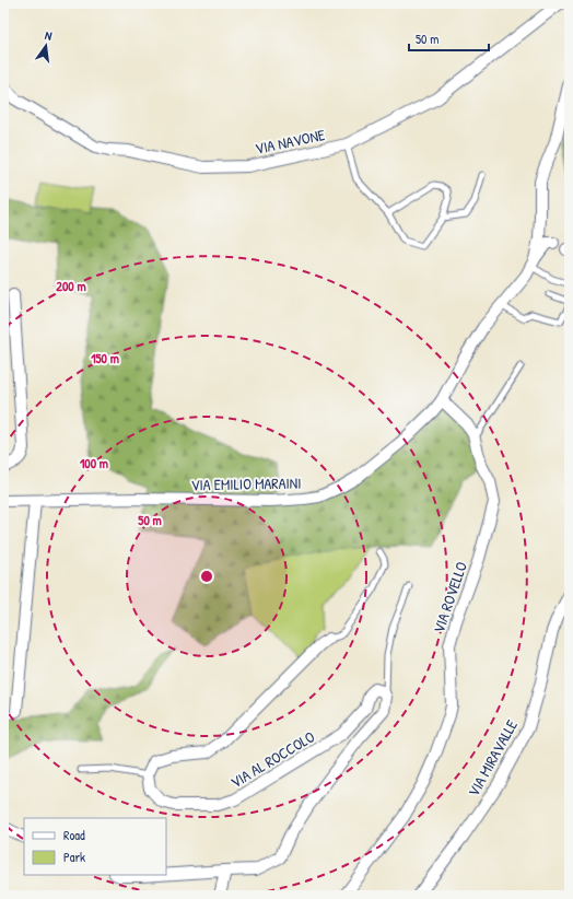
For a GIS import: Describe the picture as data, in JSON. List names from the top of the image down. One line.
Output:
{"streets":{"street":["VIA NAVONE","VIA EMILIO MARAINI","VIA ROVELLO","VIA MIRAVALLE","VIA AL ROCCOLO"]},"crossings":[["VIA EMILIO MARAINI","VIA ROVELLO"]],"legend":["Road","Park"],"scale_bar":"50 m","north":"top","rings":["200 m","150 m","100 m","50 m"]}
